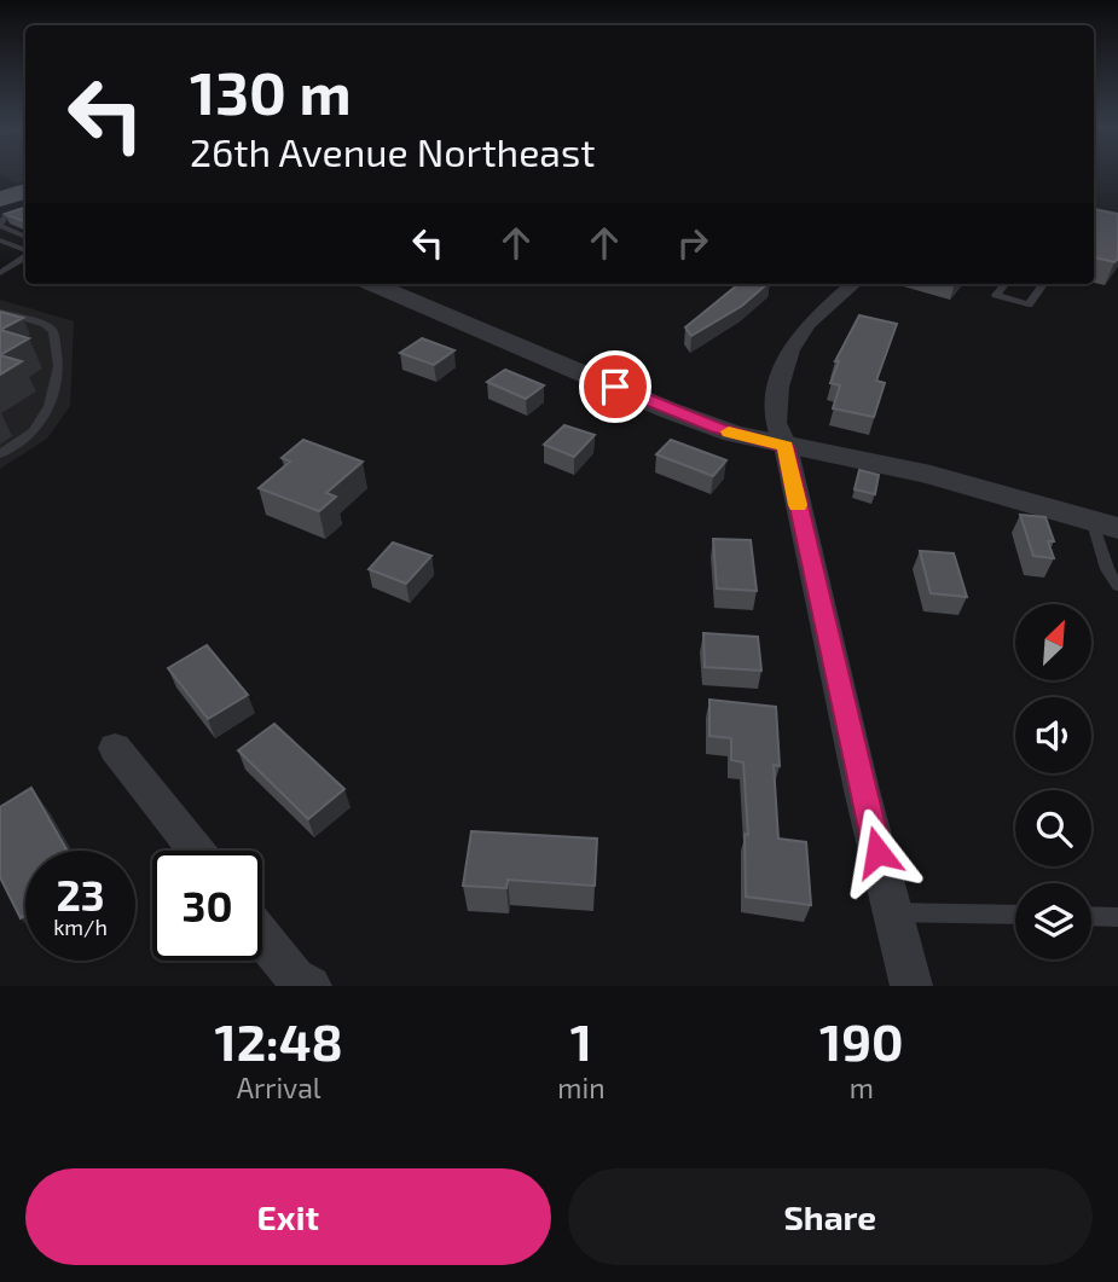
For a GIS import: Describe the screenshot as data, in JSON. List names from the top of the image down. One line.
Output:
{"north":"top right","page":{"turn":["130 m","26th Avenue Northeast"],"speed":"23 km/h","limit":"30","eta":["12:48","Arrival","1","min","190","m"],"buttons":["Exit","Share"]}}
